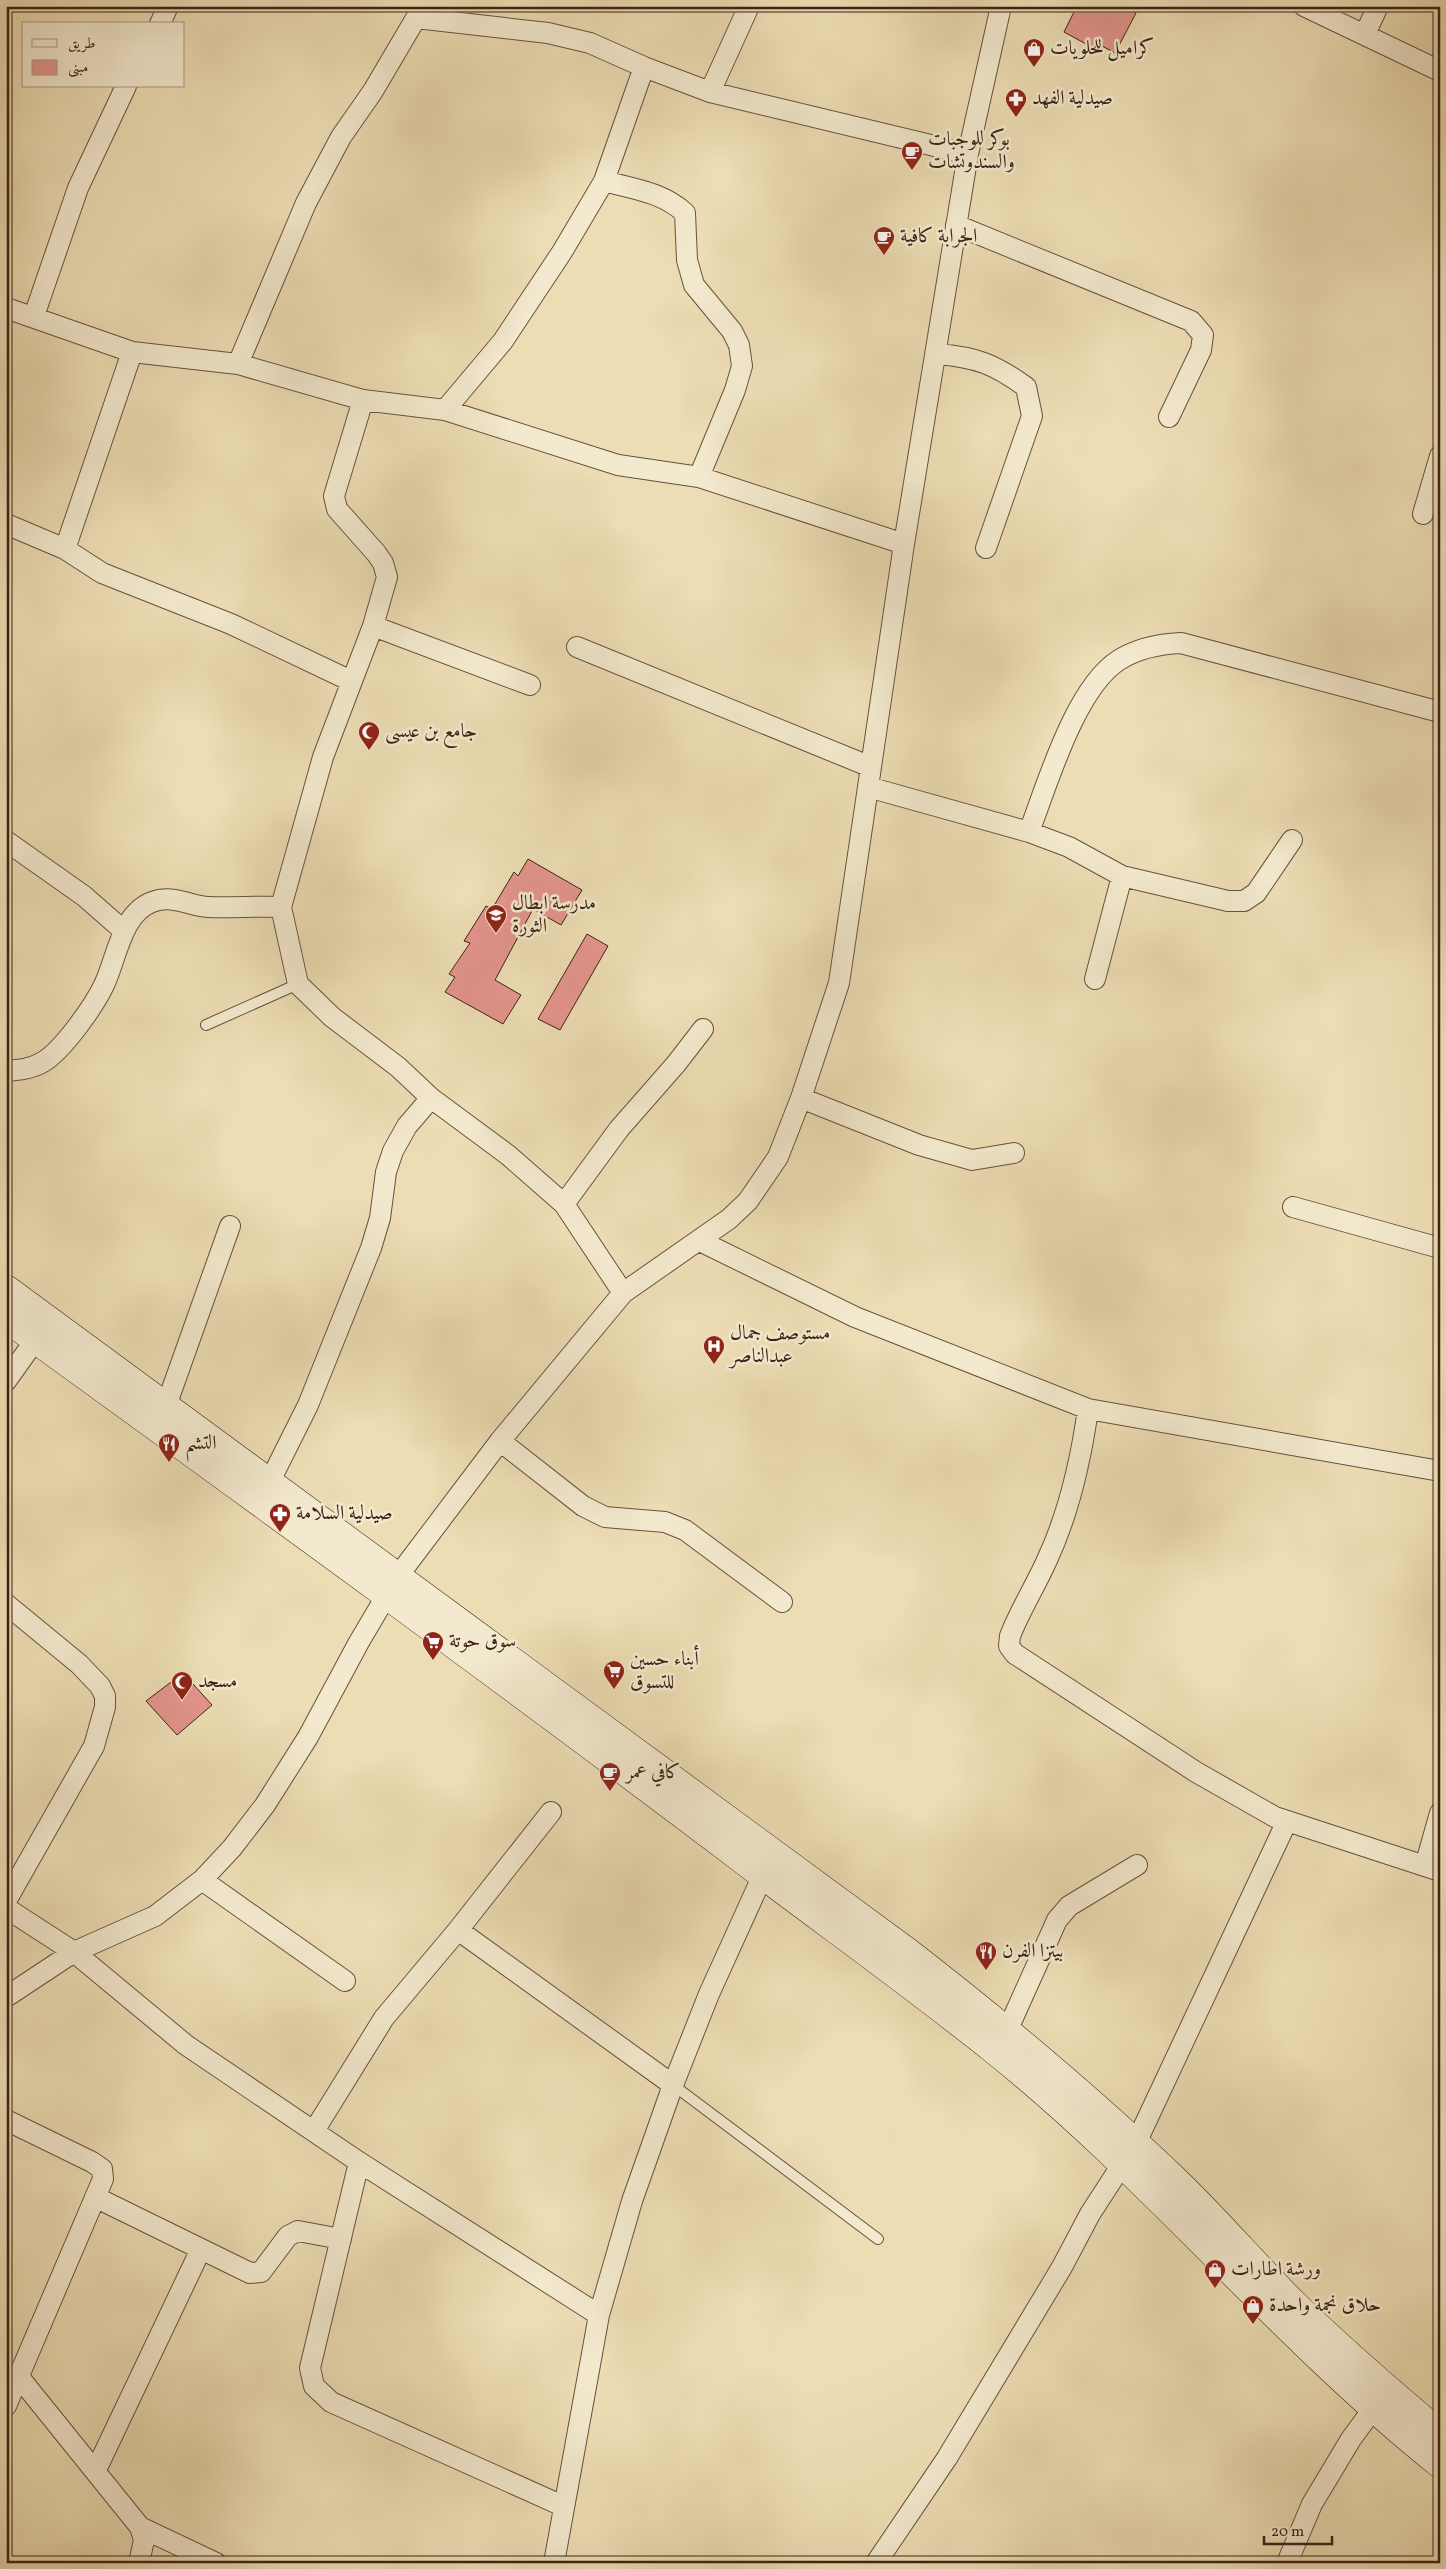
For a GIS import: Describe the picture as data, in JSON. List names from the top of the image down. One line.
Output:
{"places":{"shop":["كراميل للحلويات","ورشة اطارات","حلاق نجمة واحدة"],"pharmacy":["صيدلية الفهد","صيدلية السلامة"],"cafe":["بوكر للوجبات والسندوتشات","الجرابة كافية","كافي عمر"],"mosque":["جامع بن عيسى","مسجد"],"school or university":["مدرسة ابطال الثورة"],"hospital":["مستوصف جمال عبدالناصر"],"restaurant":["التشم","بيتزا الفرن"],"supermarket":["سوق حوتة","أبناء حسين للتسوق"]},"legend":["طريق","مبنى"],"scale_bar":"20 m"}
